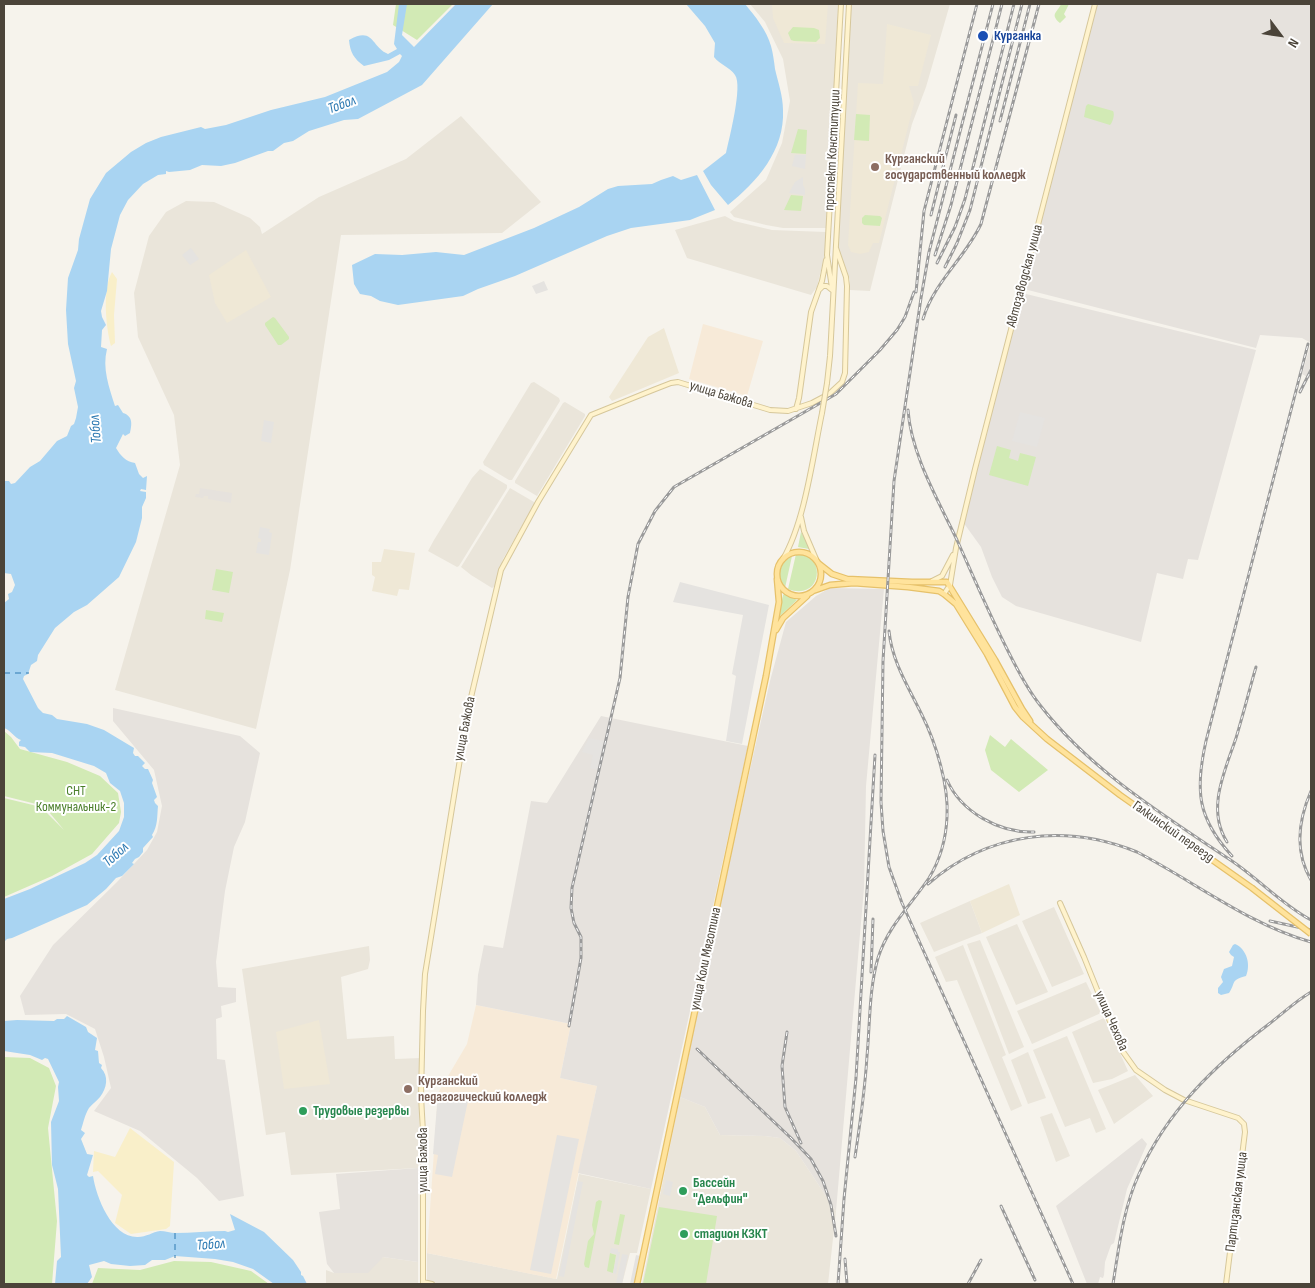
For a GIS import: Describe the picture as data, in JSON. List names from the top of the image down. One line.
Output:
{"streets":{"main road":["проспект Конституции","Автозаводская улица","улица Бажова","Галкинский переезд","улица Коли Мяготина","улица Чехова","Партизанская улица"]},"crossings":[["проспект Конституции","улица Бажова"],["проспект Конституции","улица Коли Мяготина"],["улица Чехова","Партизанская улица"]],"water":["Тобол"],"parks":["СНТ Коммунальник-2"],"places":["Курганка","Курганский государственный колледж","Курганский педагогический колледж","Трудовые резервы","Бассейн \"Дельфин\"","стадион КЗКТ"],"north":"bottom right"}
